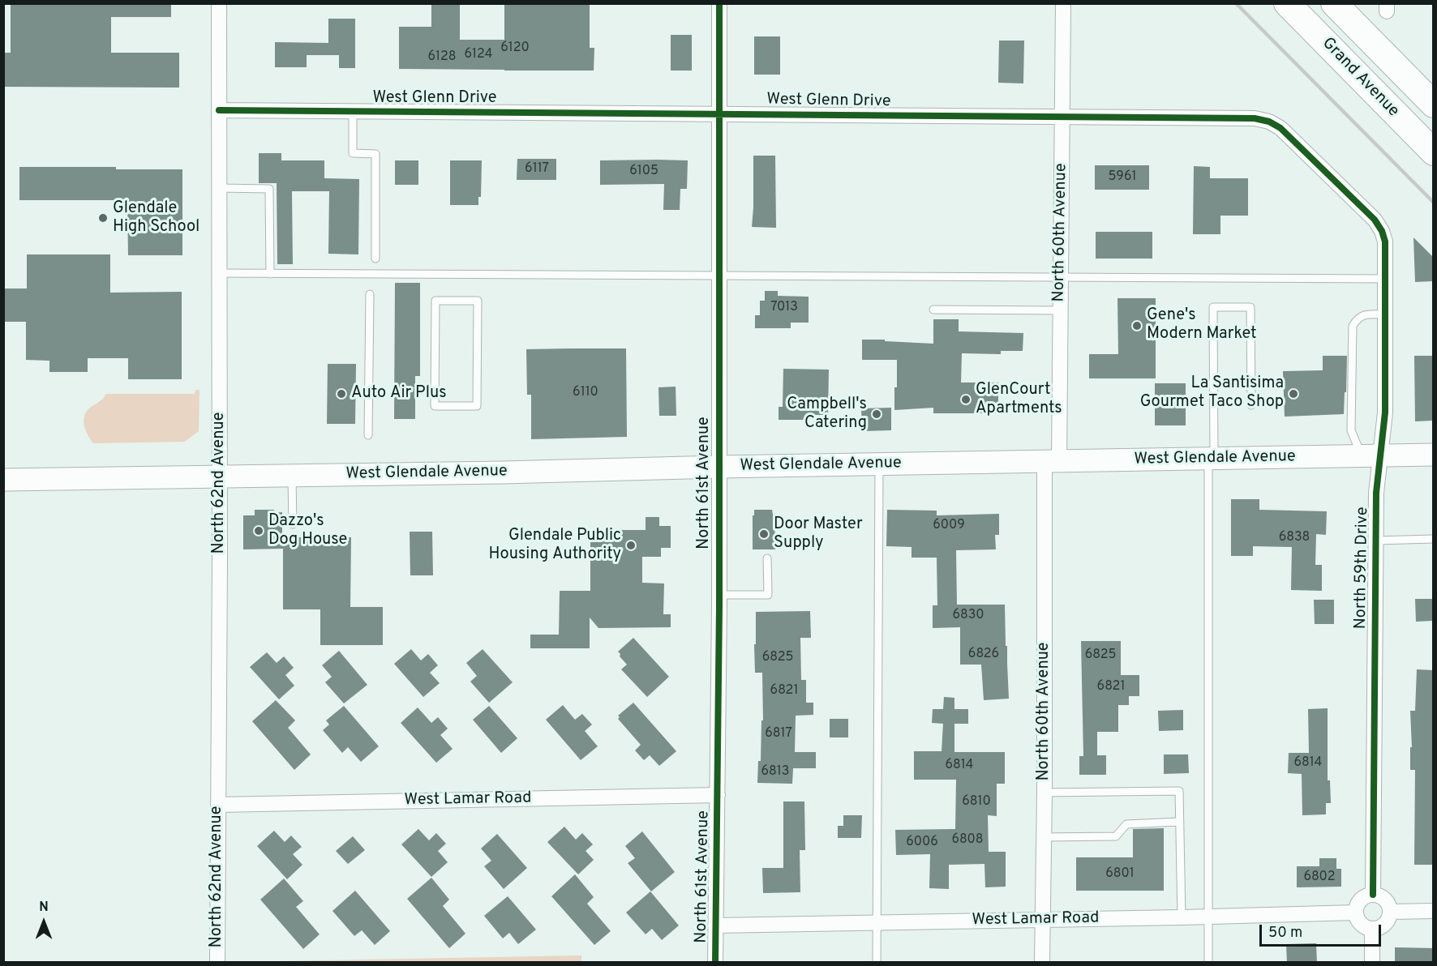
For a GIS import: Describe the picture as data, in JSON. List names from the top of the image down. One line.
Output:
{"streets":{"highway":["Grand Avenue"],"main road":["West Glendale Avenue"],"street":["West Glenn Drive","North 60th Avenue","North 62nd Avenue","North 61st Avenue","North 59th Drive","West Lamar Road"]},"crossings":[["West Glenn Drive","North 60th Avenue"],["West Glenn Drive","North 62nd Avenue"],["West Glenn Drive","North 61st Avenue"],["West Glenn Drive","North 59th Drive"],["North 60th Avenue","West Glendale Avenue"],["North 60th Avenue","West Lamar Road"],["West Glendale Avenue","North 62nd Avenue"],["West Glendale Avenue","North 61st Avenue"],["West Glendale Avenue","North 59th Drive"],["North 62nd Avenue","West Lamar Road"],["North 61st Avenue","West Lamar Road"],["North 59th Drive","West Lamar Road"]],"places":["Glendale High School","Gene's Modern Market","Auto Air Plus","La Santisima Gourmet Taco Shop","GlenCourt Apartments","Campbell's Catering","Dazzo's Dog House","Door Master Supply","Glendale Public Housing Authority"],"house_numbers":["6120","6124","6128","6117","6105","5961","7013","6110","6009","6838","6830","6826","6825","6825","6821","6821","6817","6814","6814","6813","6810","6808","6006","6801","6802"],"scale_bar":"50 m","north":"top"}
